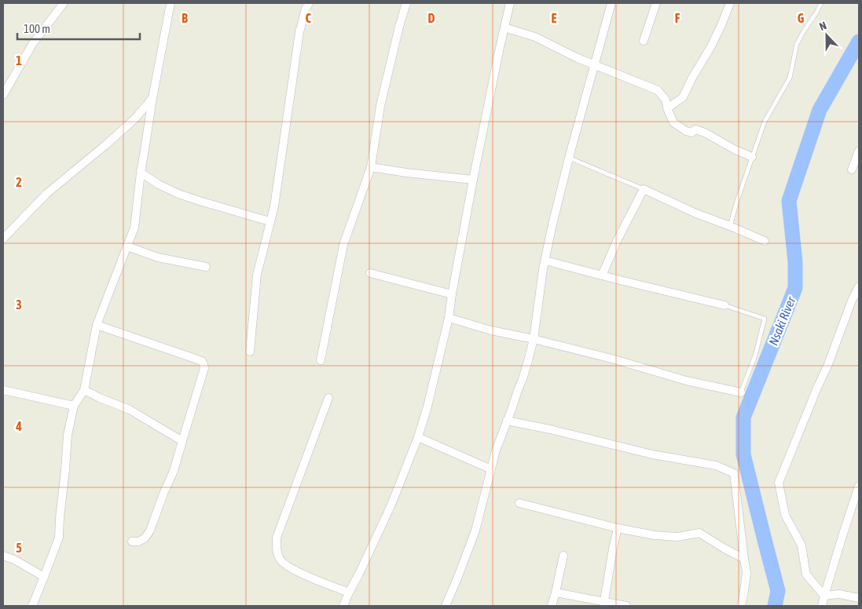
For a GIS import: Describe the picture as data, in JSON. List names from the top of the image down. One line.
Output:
{"water":["Nsaki River"],"scale_bar":"100 m","north":"top","grid":{"columns":["B","C","D","E","F","G"],"rows":["1","2","3","4","5"]}}
